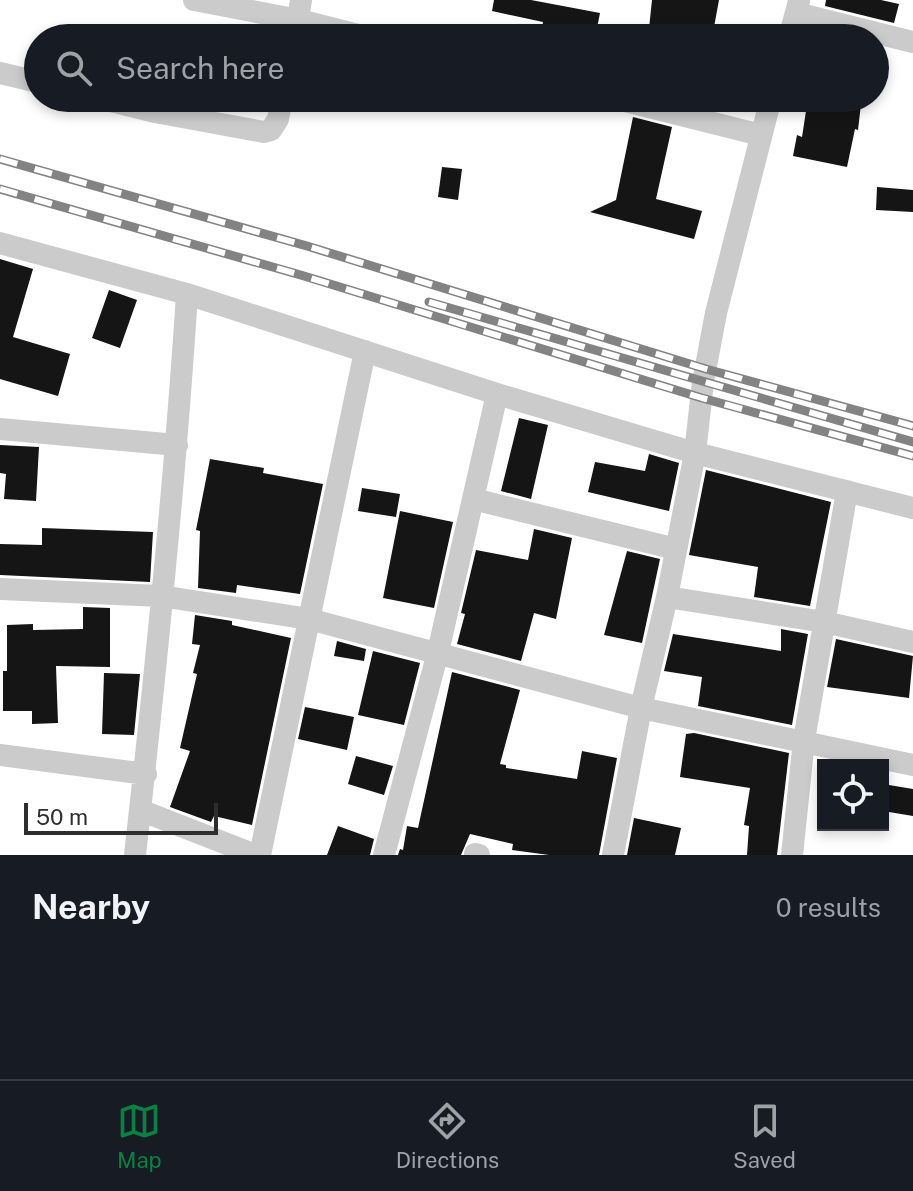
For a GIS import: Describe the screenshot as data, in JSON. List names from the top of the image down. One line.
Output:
{"scale_bar":"50 m","page":{"search":"Search here","scale":"50 m","heading":["Nearby","0 results"],"nav":["Map","Directions","Saved"]}}
